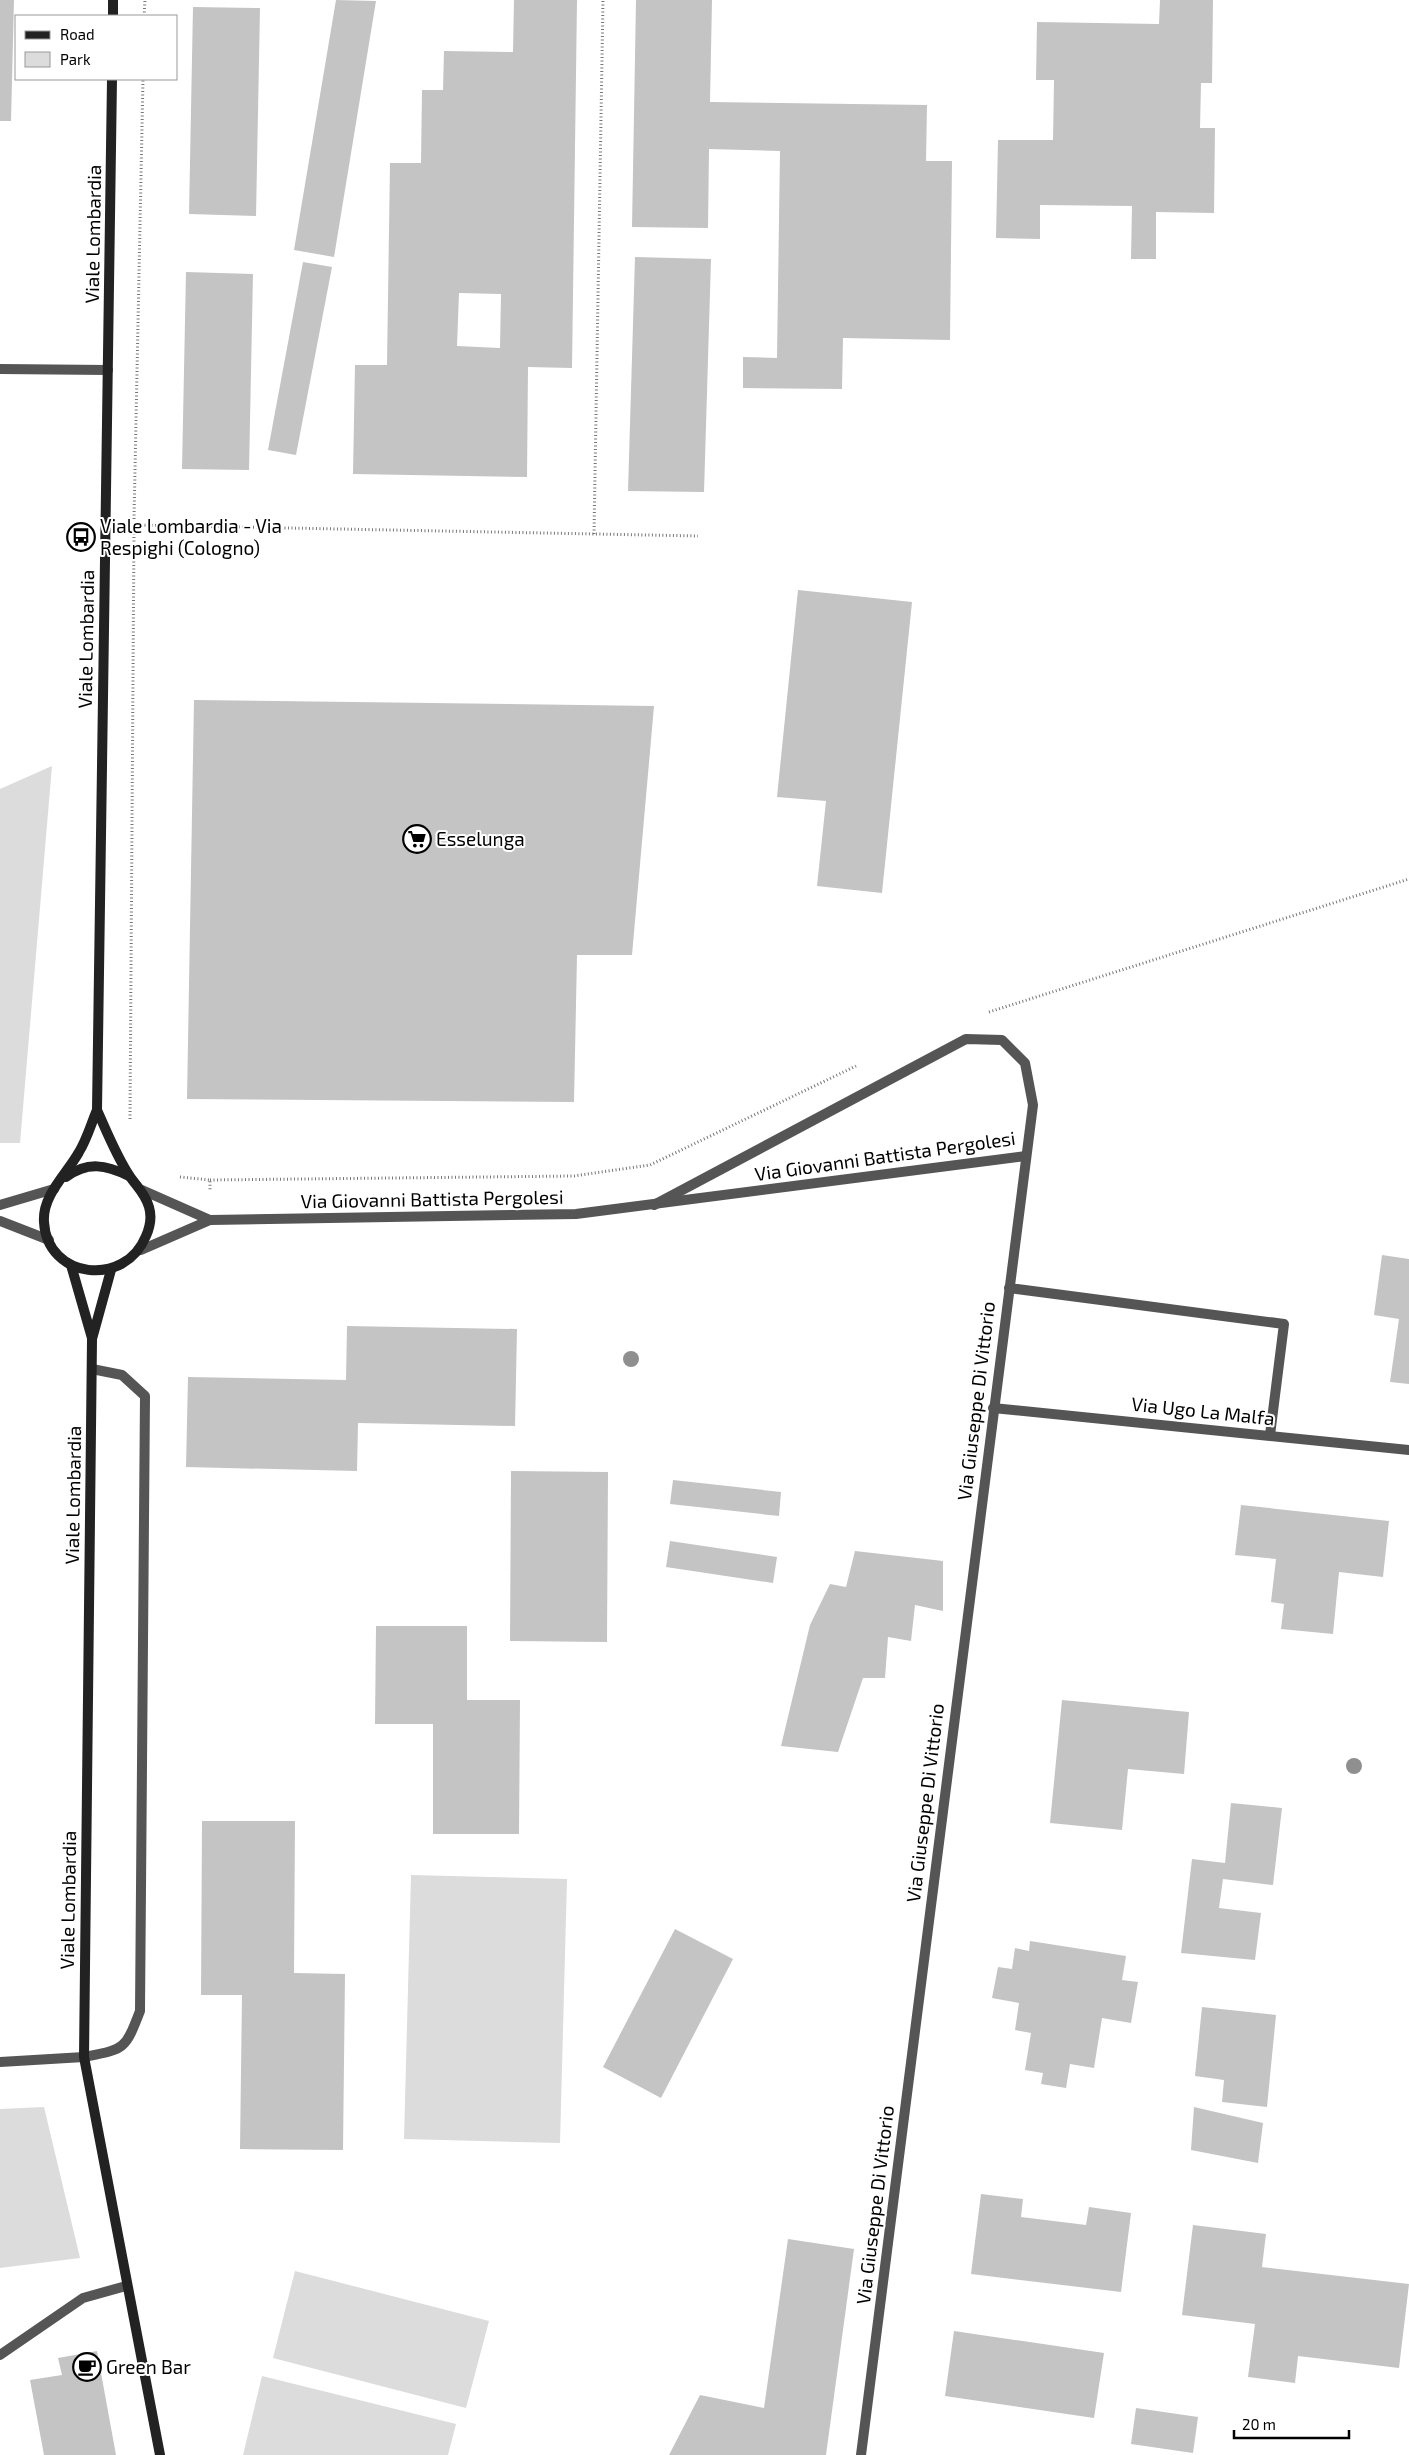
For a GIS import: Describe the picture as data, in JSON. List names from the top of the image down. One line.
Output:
{"streets":{"street":["Viale Lombardia","Via Giovanni Battista Pergolesi","Via Giuseppe Di Vittorio","Via Ugo La Malfa"]},"crossings":[["Viale Lombardia","Via Giovanni Battista Pergolesi"],["Via Giovanni Battista Pergolesi","Via Giuseppe Di Vittorio"],["Via Giuseppe Di Vittorio","Via Ugo La Malfa"]],"places":{"bus stop":["Viale Lombardia - Via Respighi (Cologno)"],"supermarket":["Esselunga"],"cafe":["Green Bar"]},"legend":["Road","Park"],"scale_bar":"20 m"}
